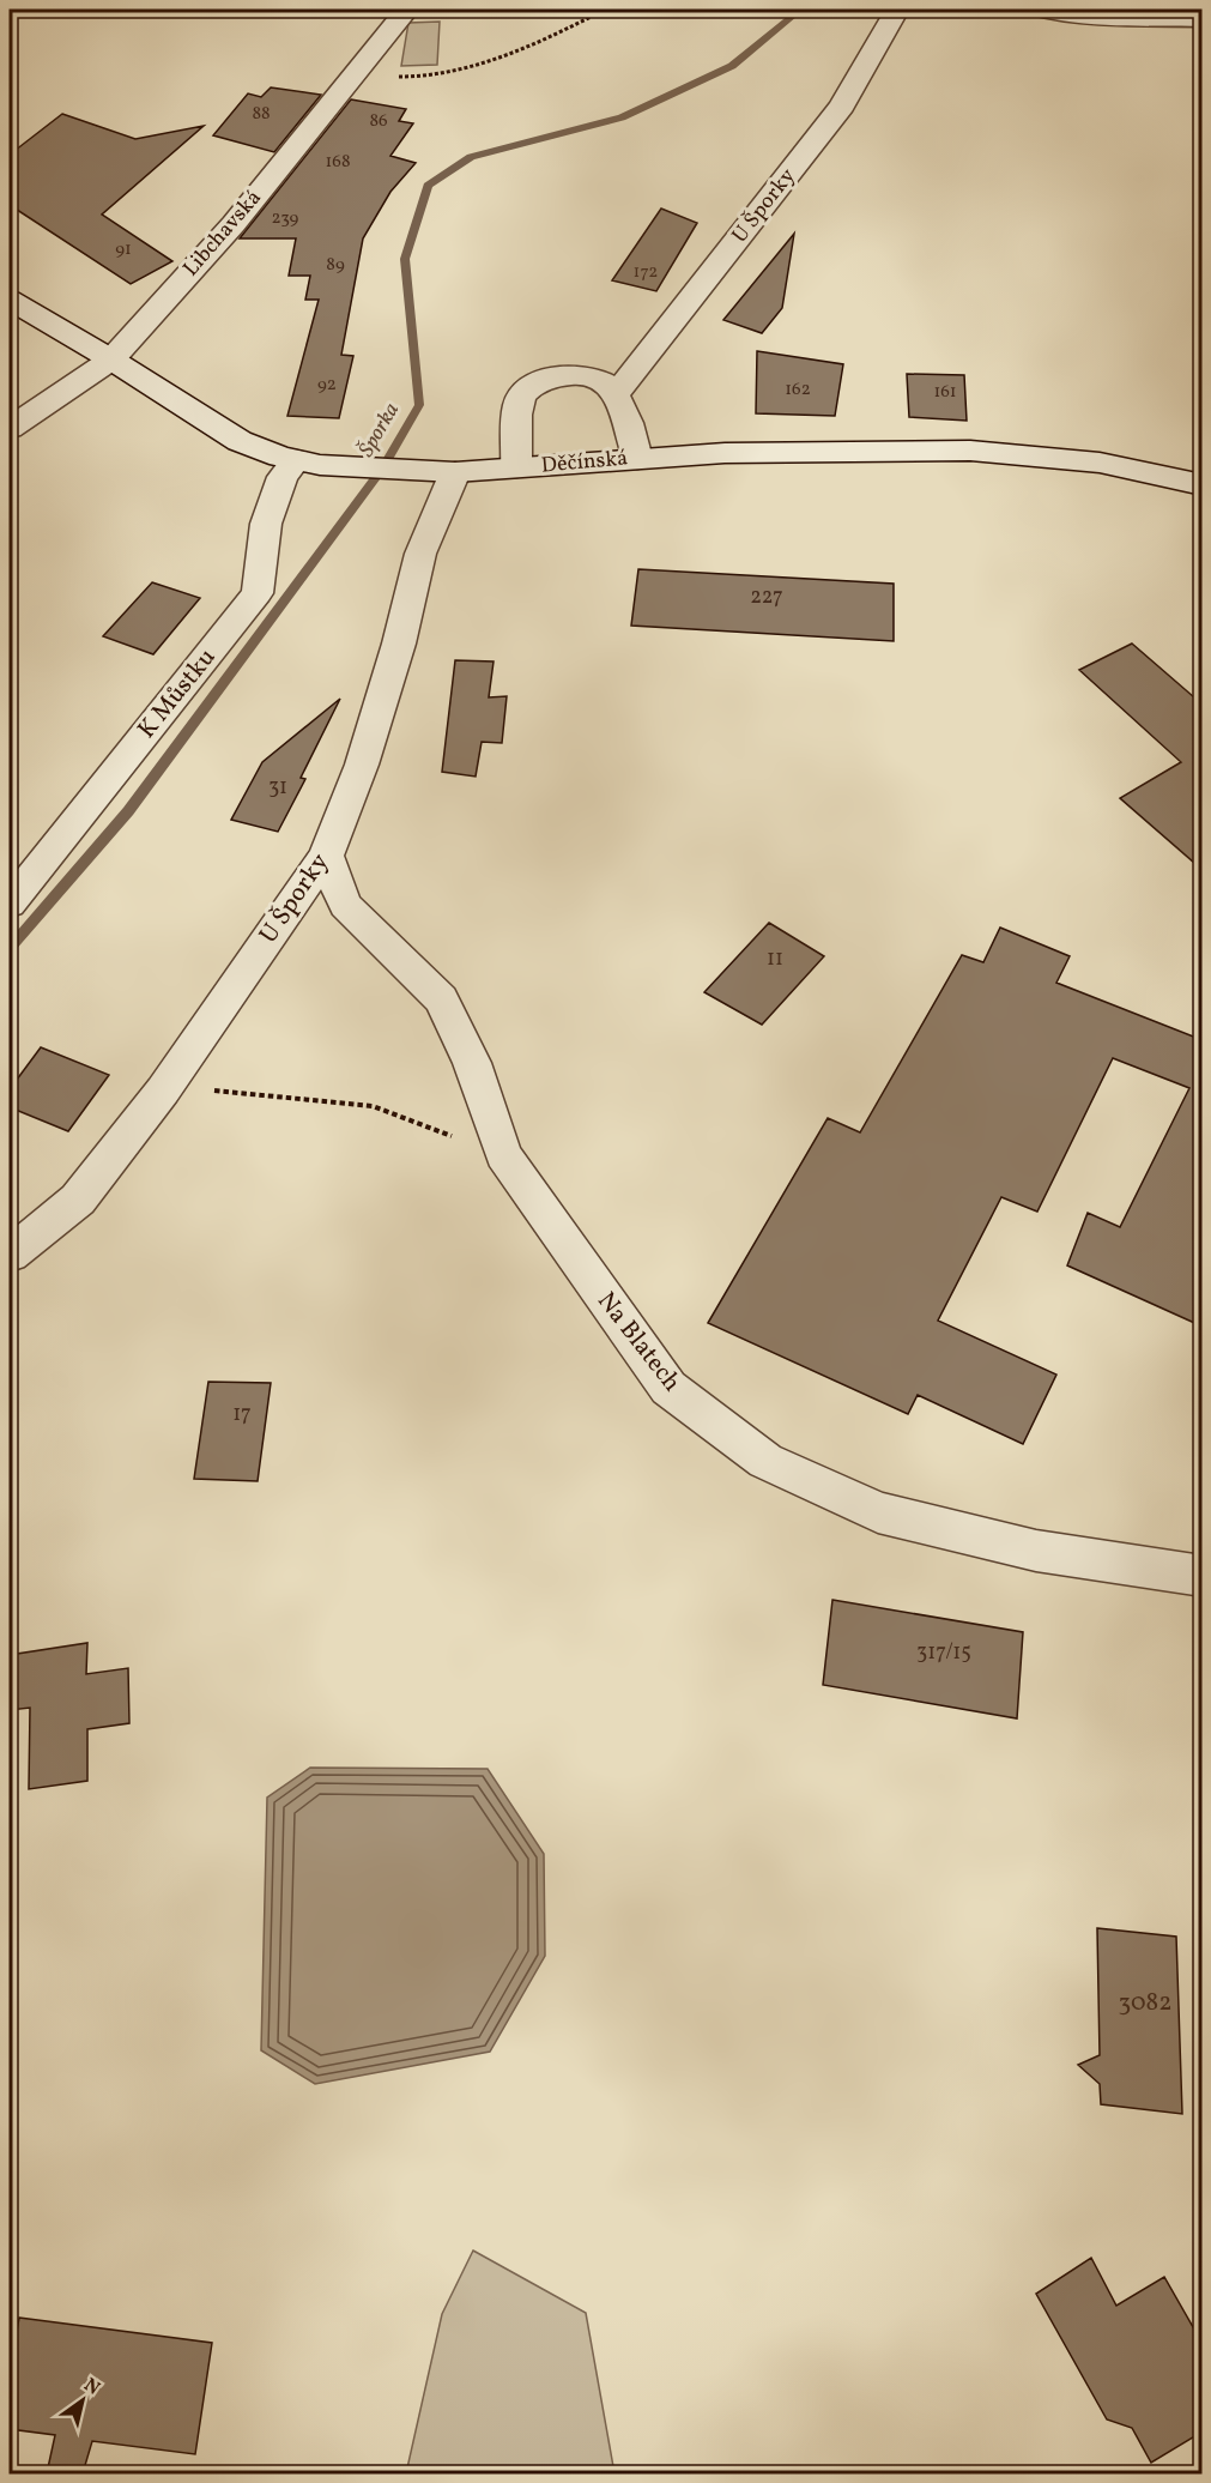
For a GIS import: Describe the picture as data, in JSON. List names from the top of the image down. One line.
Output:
{"streets":{"street":["U Šporky","Libchavská","Děčínská","K Můstku","Na Blatech"]},"crossings":[["U Šporky","Děčínská"],["U Šporky","Na Blatech"],["Libchavská","Děčínská"],["Děčínská","K Můstku"]],"water":["Šporka"],"house_numbers":["88","86","168","239","91","89","172","92","162","161","227","31","11","17","317/15","3082"],"north":"top right"}
